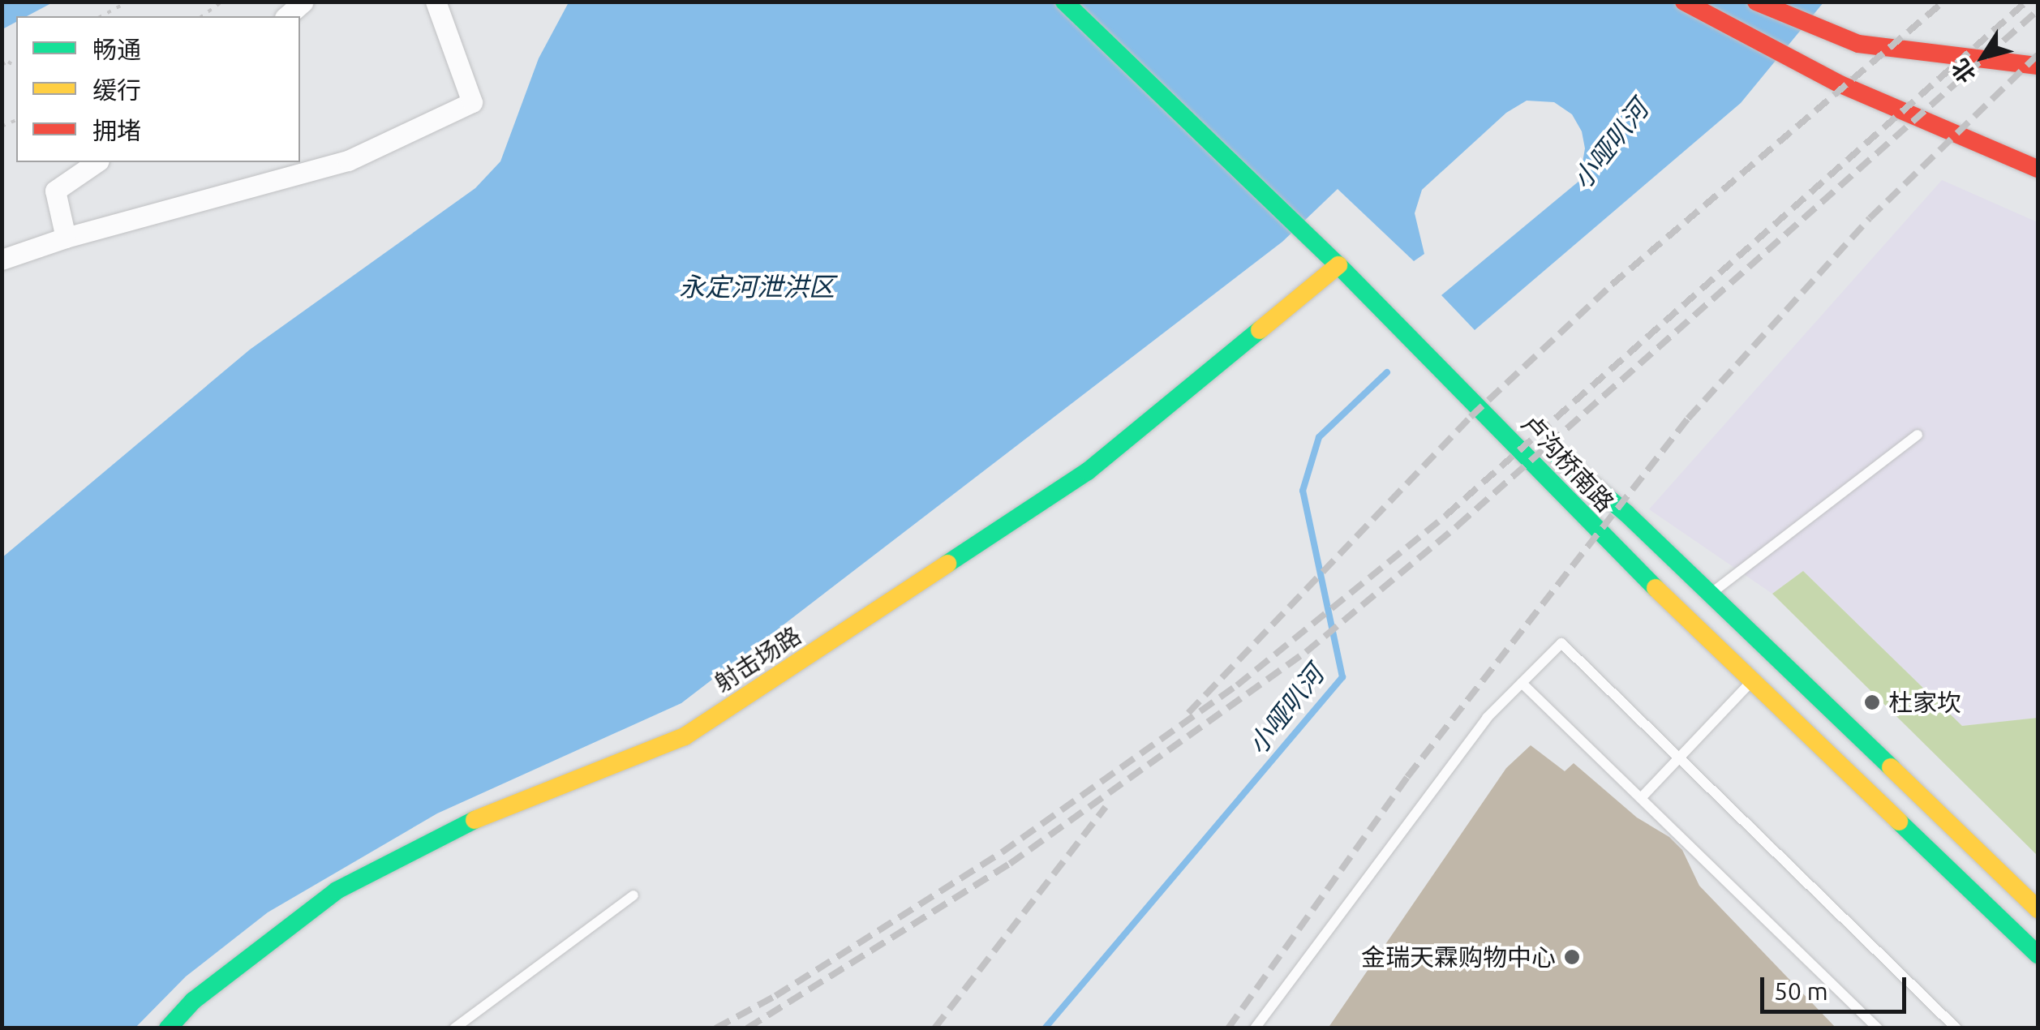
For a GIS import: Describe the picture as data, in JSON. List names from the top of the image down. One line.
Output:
{"streets":{"main road":["卢沟桥南路","射击场路"]},"crossings":[["卢沟桥南路","射击场路"]],"water":["小哑叭河","永定河泄洪区"],"places":["杜家坎","金瑞天霖购物中心"],"legend":["畅通","缓行","拥堵"],"scale_bar":"50 m","north":"bottom left"}
